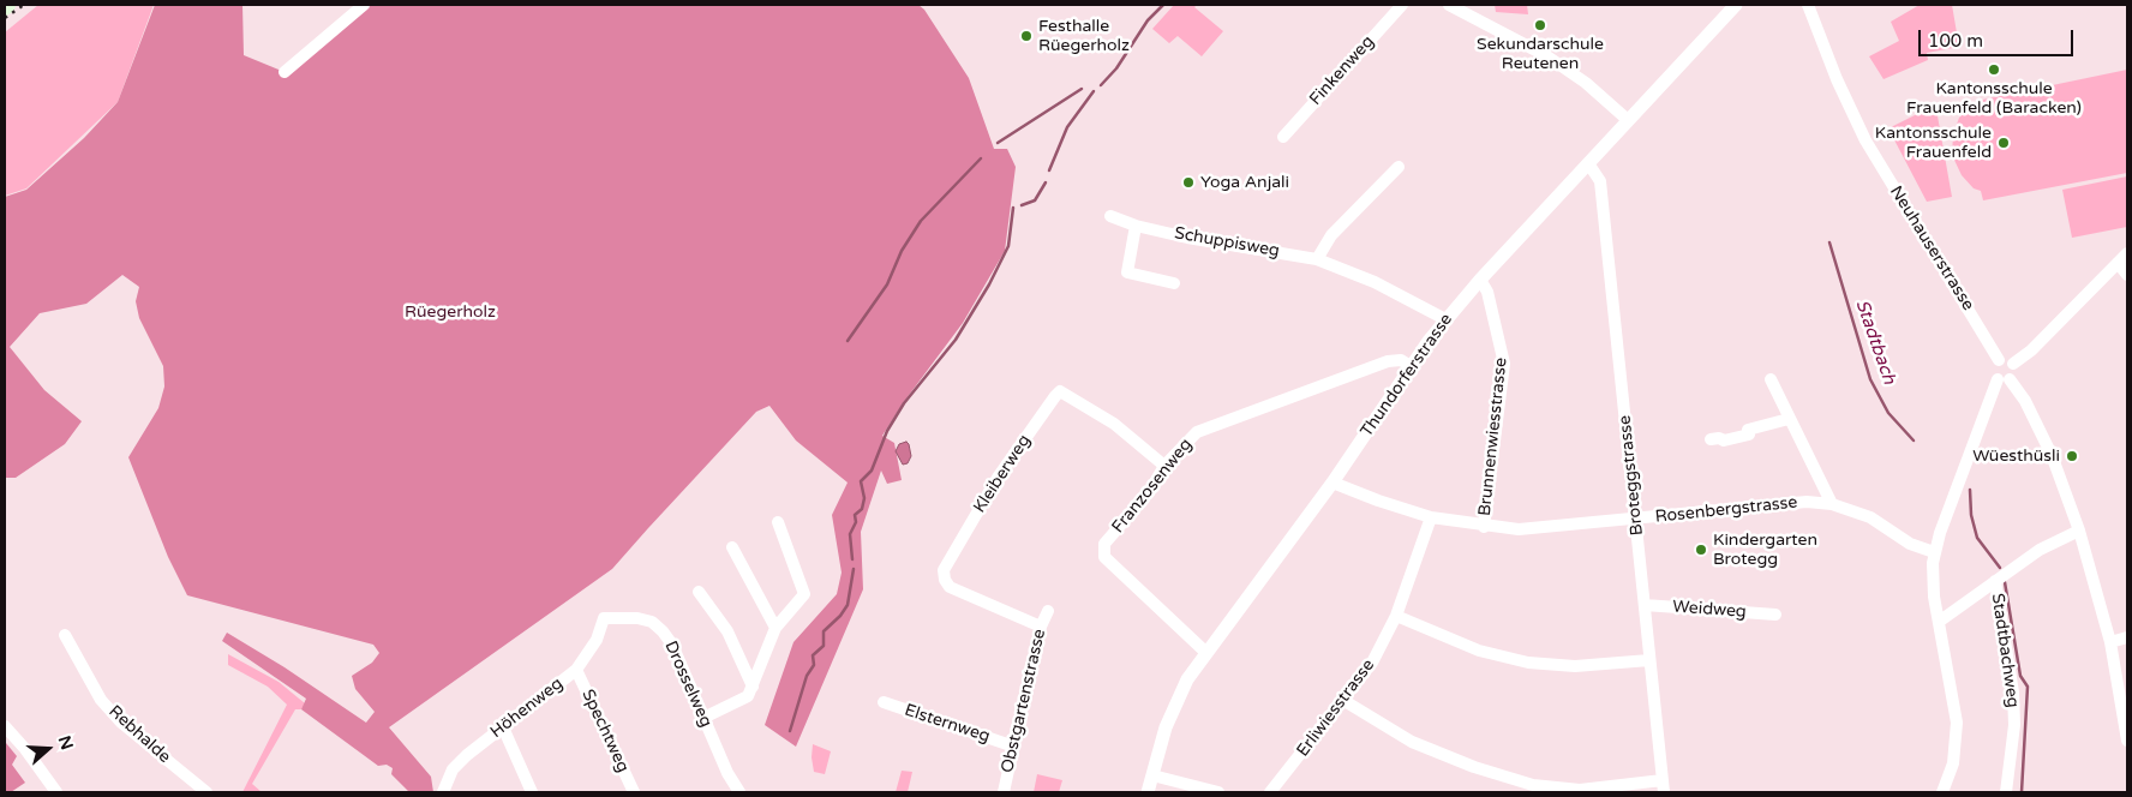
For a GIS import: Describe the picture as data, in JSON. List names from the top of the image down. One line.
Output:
{"streets":{"street":["Finkenweg","Schuppisweg","Neuhauserstrasse","Thundorferstrasse","Brunnenwiesstrasse","Kleiberweg","Broteggstrasse","Franzosenweg","Rosenbergstrasse","Weidweg","Stadtbachweg","Drosselweg","Obstgartenstrasse","Höhenweg","Erliwiesstrasse","Elsternweg","Spechtweg","Rebhalde"]},"crossings":[["Schuppisweg","Thundorferstrasse"],["Thundorferstrasse","Brunnenwiesstrasse"],["Thundorferstrasse","Broteggstrasse"],["Thundorferstrasse","Franzosenweg"],["Thundorferstrasse","Rosenbergstrasse"],["Brunnenwiesstrasse","Rosenbergstrasse"],["Kleiberweg","Franzosenweg"],["Kleiberweg","Obstgartenstrasse"],["Broteggstrasse","Rosenbergstrasse"],["Broteggstrasse","Weidweg"],["Rosenbergstrasse","Erliwiesstrasse"],["Drosselweg","Höhenweg"],["Obstgartenstrasse","Elsternweg"],["Höhenweg","Spechtweg"]],"water":["Stadtbach"],"parks":["Rüegerholz"],"places":["Sekundarschule Reutenen","Festhalle Rüegerholz","Kantonsschule Frauenfeld (Baracken)","Kantonsschule Frauenfeld","Yoga Anjali","Wüesthüsli","Kindergarten Brotegg"],"scale_bar":"100 m","north":"right"}
